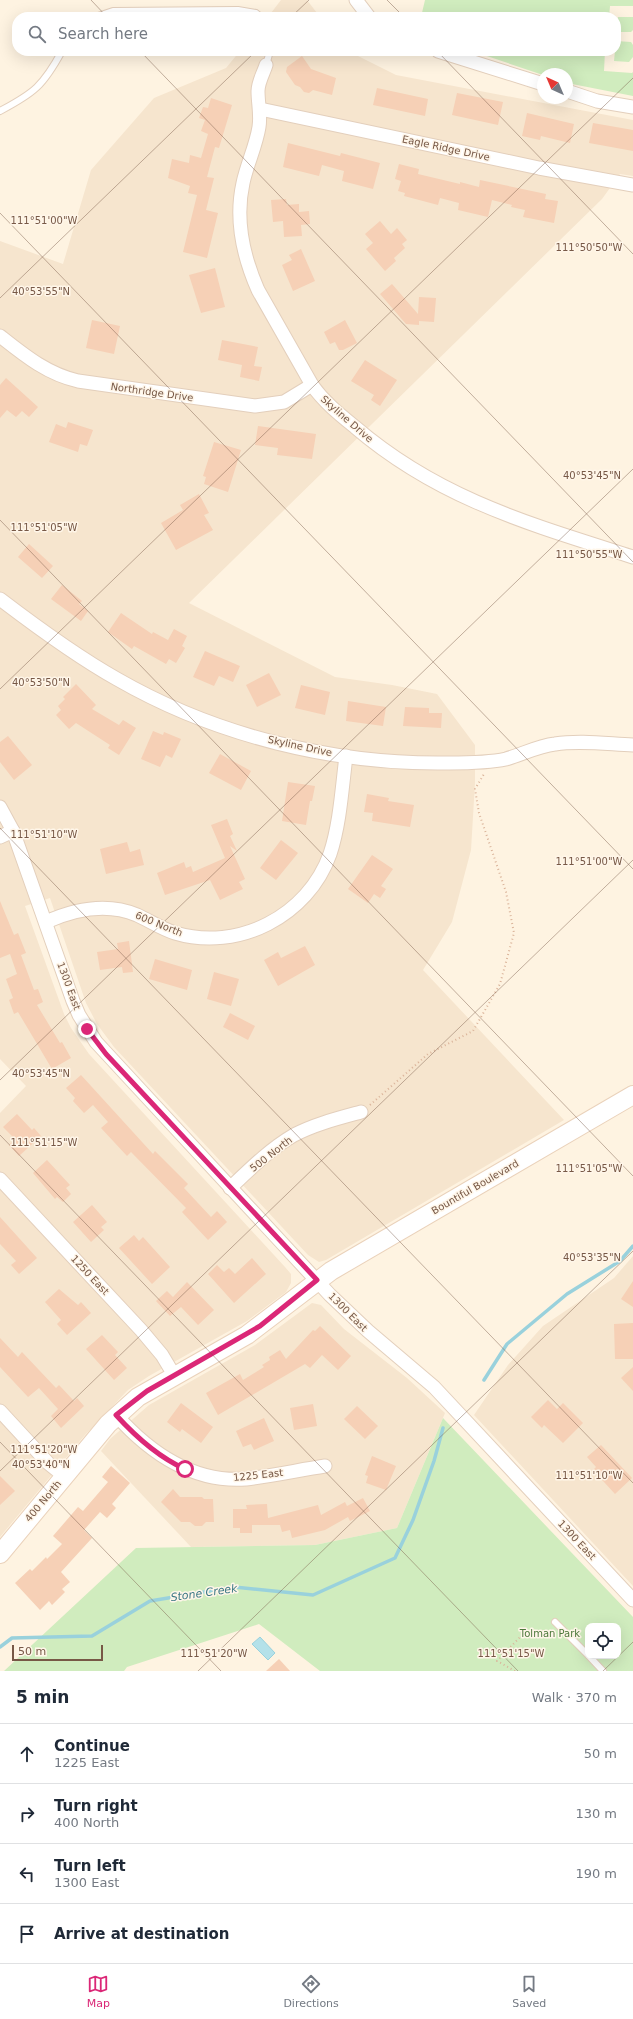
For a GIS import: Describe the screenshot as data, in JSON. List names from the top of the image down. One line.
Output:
{"streets":{"main road":["Bountiful Boulevard","400 North"],"street":["Eagle Ridge Drive","Northridge Drive","Skyline Drive","600 North","1300 East","500 North","1250 East","1225 East"]},"crossings":[["Eagle Ridge Drive","Skyline Drive"],["Northridge Drive","Skyline Drive"],["Skyline Drive","600 North"],["600 North","1300 East"],["1300 East","500 North"],["1300 East","Bountiful Boulevard"],["1300 East","400 North"],["Bountiful Boulevard","400 North"],["1250 East","400 North"],["1225 East","400 North"]],"water":["Stone Creek"],"parks":["Tolman Park"],"scale_bar":"50 m","north":"top left","page":{"search":"Search here","scale":"50 m","heading":["5 min","Walk · 370 m"],"list":[["Continue","1225 East","50 m"],["Turn right","400 North","130 m"],["Turn left","1300 East","190 m"],"Arrive at destination"],"nav":["Map","Directions","Saved"]},"coordinates":["111°51'00\"W","111°50'50\"W","40°53'55\"N","40°53'45\"N","111°51'05\"W","111°50'55\"W","40°53'50\"N","111°51'10\"W","111°51'15\"W","40°53'35\"N","111°51'20\"W","40°53'40\"N"]}
